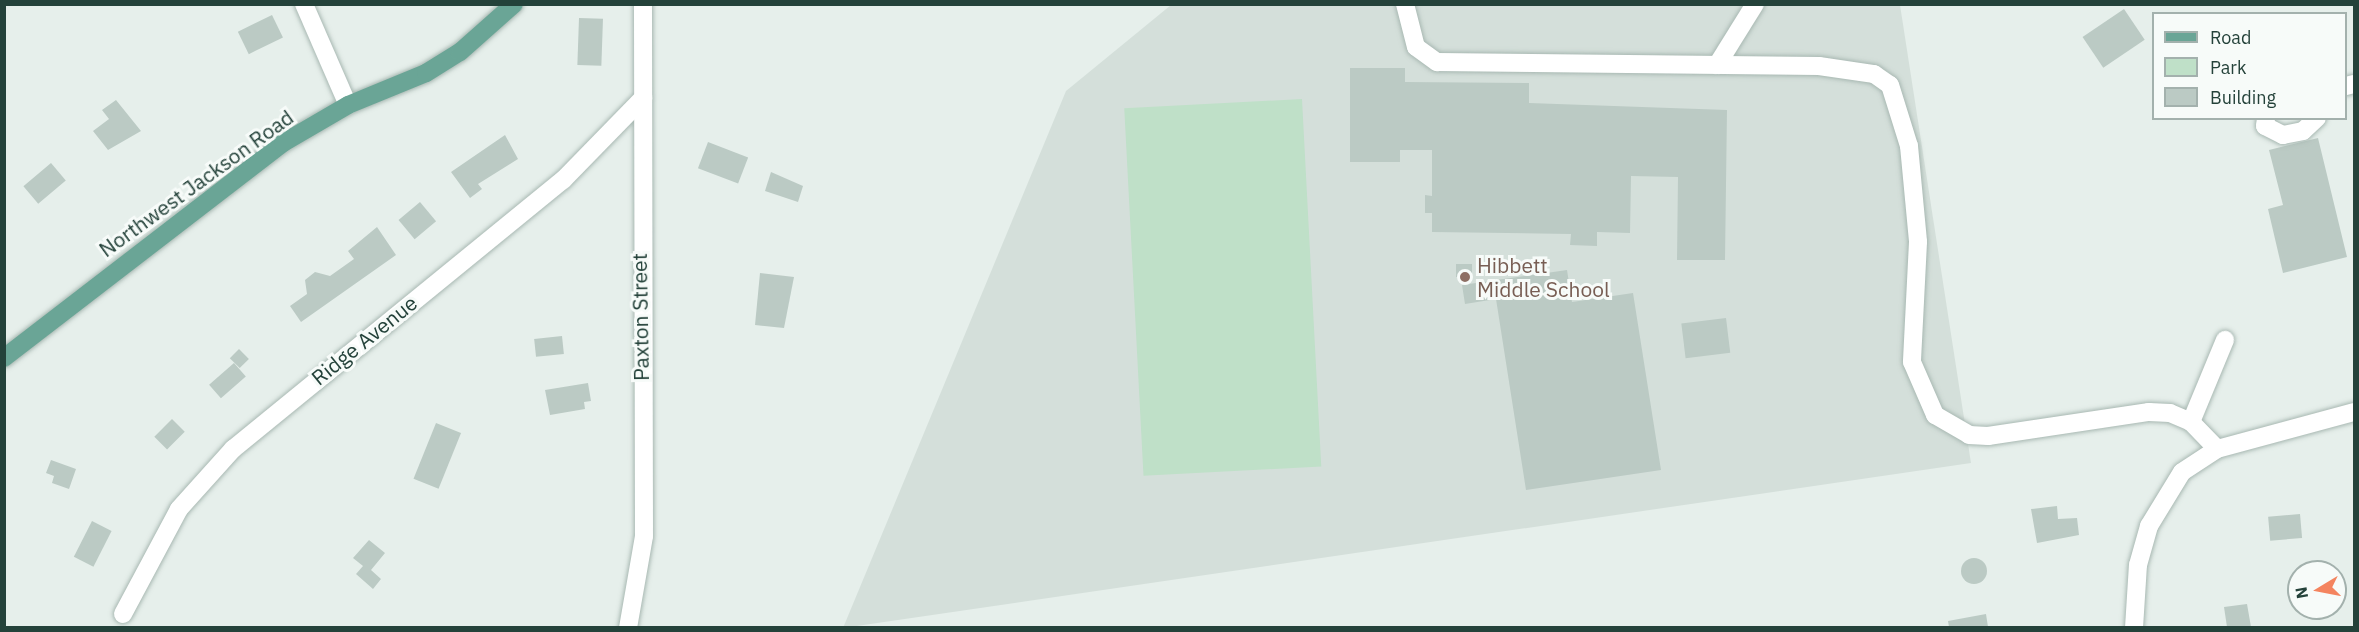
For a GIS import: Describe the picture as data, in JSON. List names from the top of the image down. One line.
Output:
{"streets":{"main road":["Northwest Jackson Road"],"street":["Paxton Street","Ridge Avenue"]},"crossings":[["Paxton Street","Ridge Avenue"]],"places":["Hibbett Middle School"],"legend":["Road","Park","Building"],"north":"left"}
